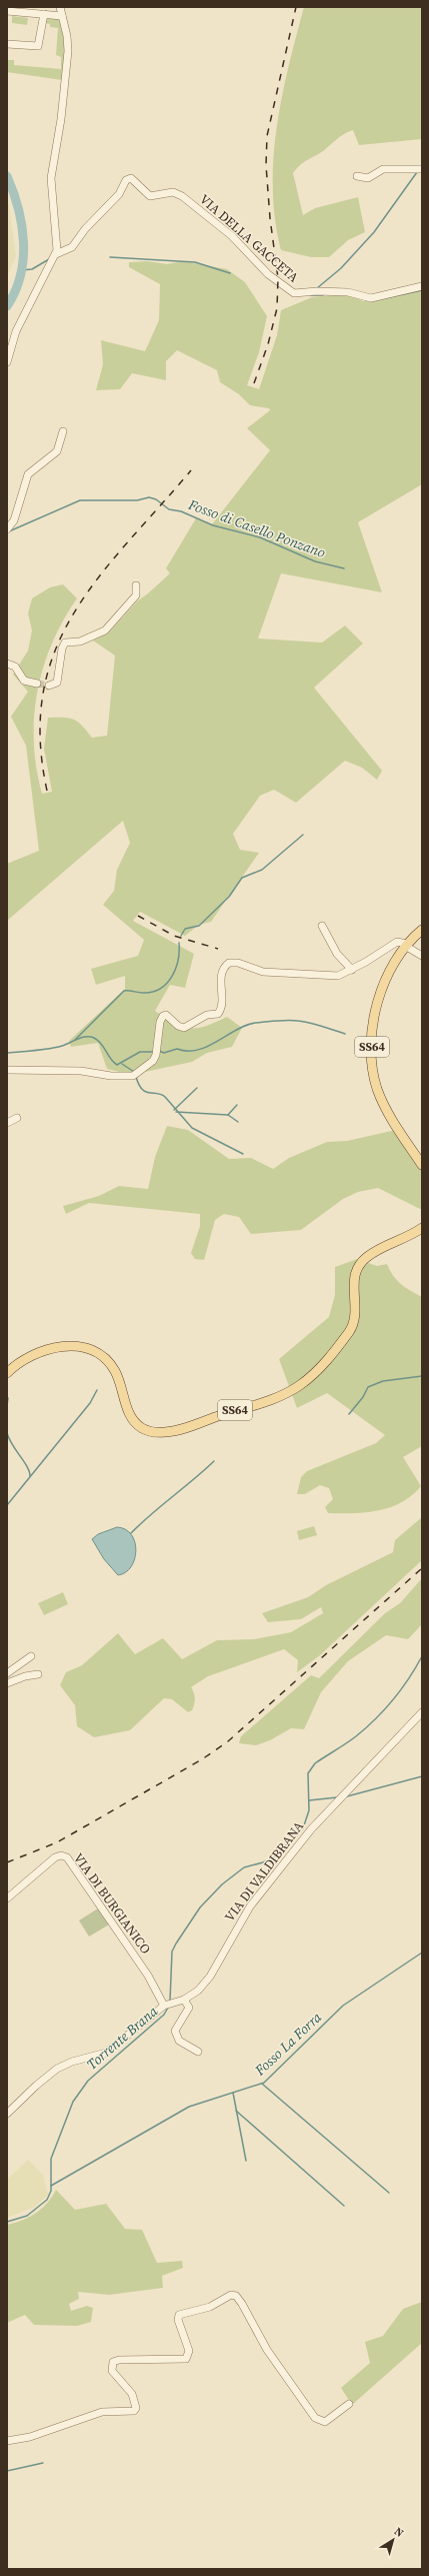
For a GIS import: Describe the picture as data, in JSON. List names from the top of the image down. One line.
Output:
{"streets":{"main road":["SS64"],"street":["VIA DELLA GACCETA","VIA DI VALDIBRANA","VIA DI BURGIANICO"]},"crossings":[["VIA DI VALDIBRANA","VIA DI BURGIANICO"]],"water":["Fosso di Casello Ponzano","Torrente Brana","Fosso La Forra"],"north":"top right"}
